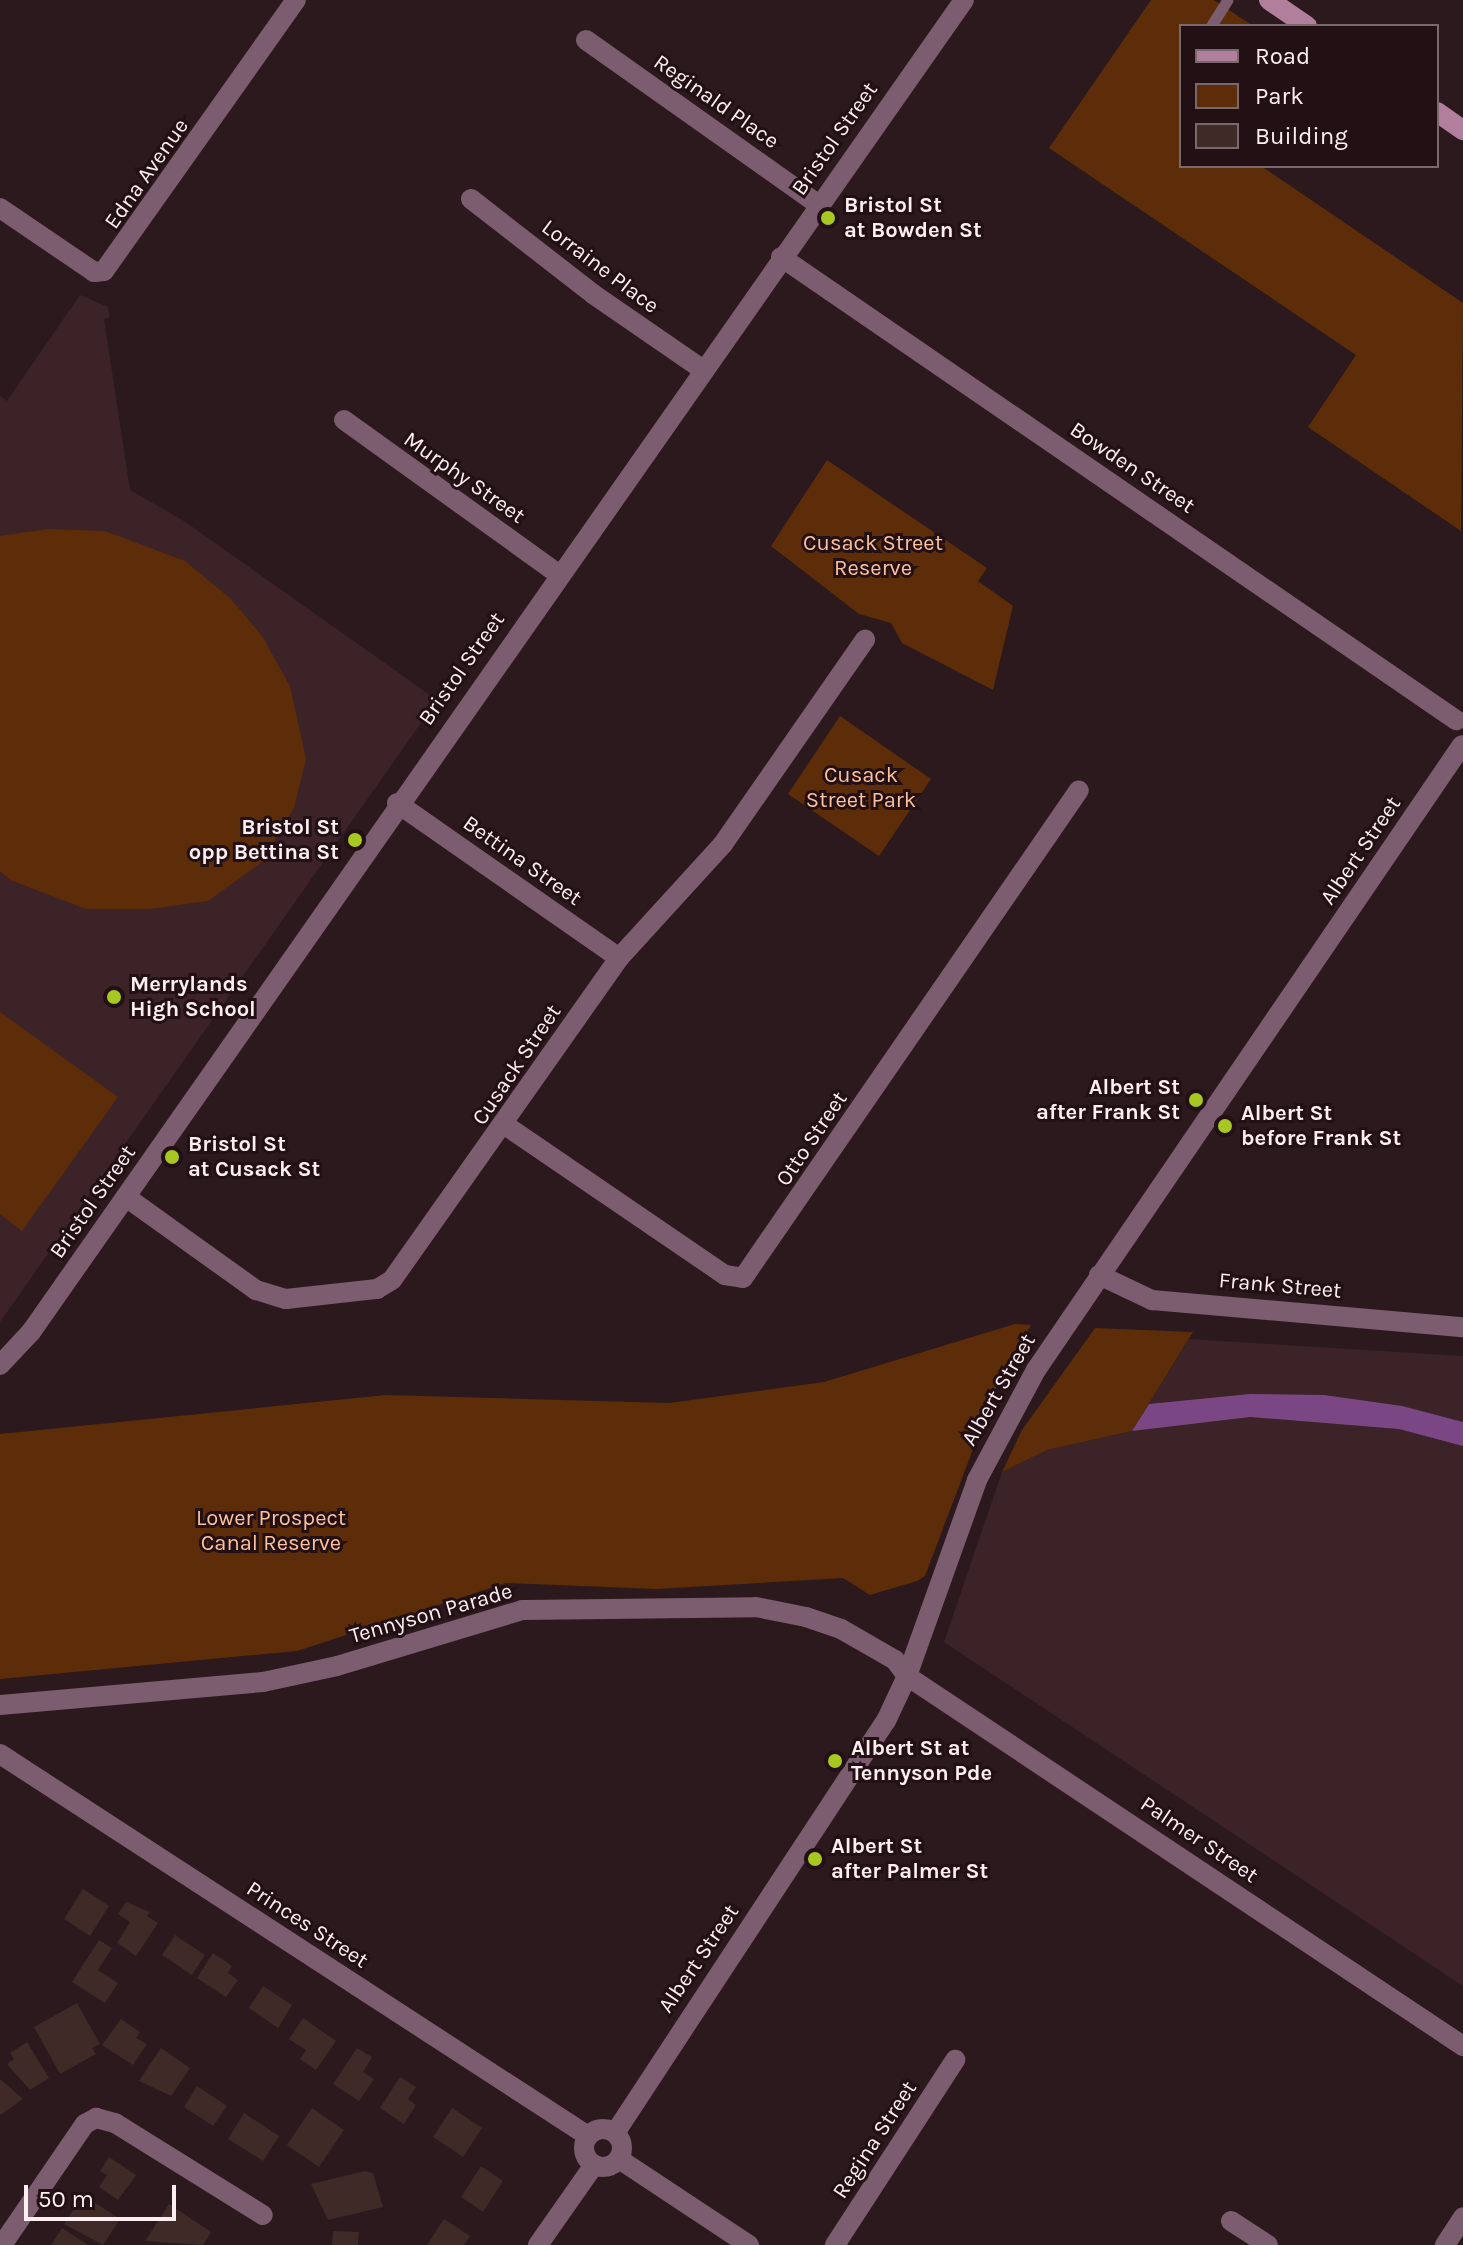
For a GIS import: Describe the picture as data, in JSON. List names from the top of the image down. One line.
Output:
{"streets":{"street":["Reginald Place","Bristol Street","Edna Avenue","Lorraine Place","Bowden Street","Murphy Street","Albert Street","Bettina Street","Cusack Street","Otto Street","Frank Street","Tennyson Parade","Palmer Street","Princes Street","Regina Street"]},"crossings":[["Reginald Place","Bristol Street"],["Bristol Street","Lorraine Place"],["Bristol Street","Bowden Street"],["Bristol Street","Murphy Street"],["Bristol Street","Bettina Street"],["Bristol Street","Cusack Street"],["Albert Street","Frank Street"],["Albert Street","Tennyson Parade"],["Albert Street","Palmer Street"],["Albert Street","Princes Street"],["Bettina Street","Cusack Street"],["Cusack Street","Otto Street"],["Tennyson Parade","Palmer Street"]],"parks":["Cusack Street Reserve","Cusack Street Park","Lower Prospect Canal Reserve"],"places":["Bristol St at Bowden St","Bristol St opp Bettina St","Merrylands High School","Albert St after Frank St","Albert St before Frank St","Bristol St at Cusack St","Albert St at Tennyson Pde","Albert St after Palmer St"],"legend":["Road","Park","Building"],"scale_bar":"50 m"}
